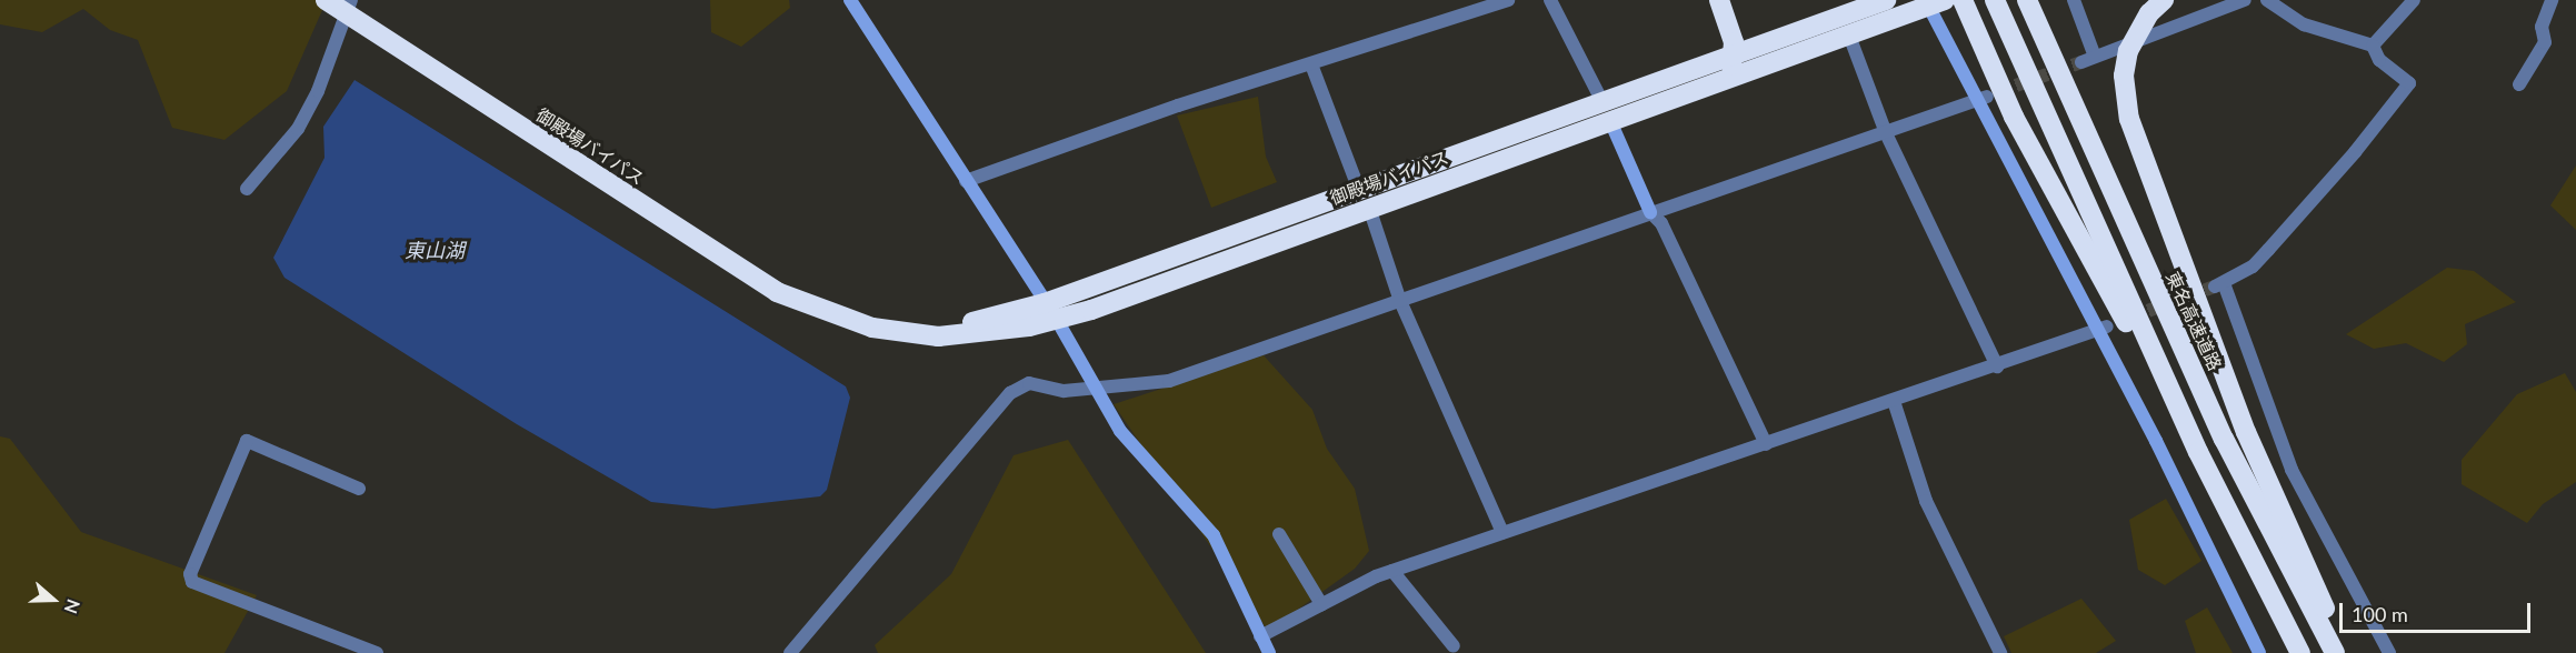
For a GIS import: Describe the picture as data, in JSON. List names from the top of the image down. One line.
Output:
{"streets":{"highway":["御殿場バイパス","東名高速道路"]},"water":["東山湖"],"scale_bar":"100 m","north":"right"}
